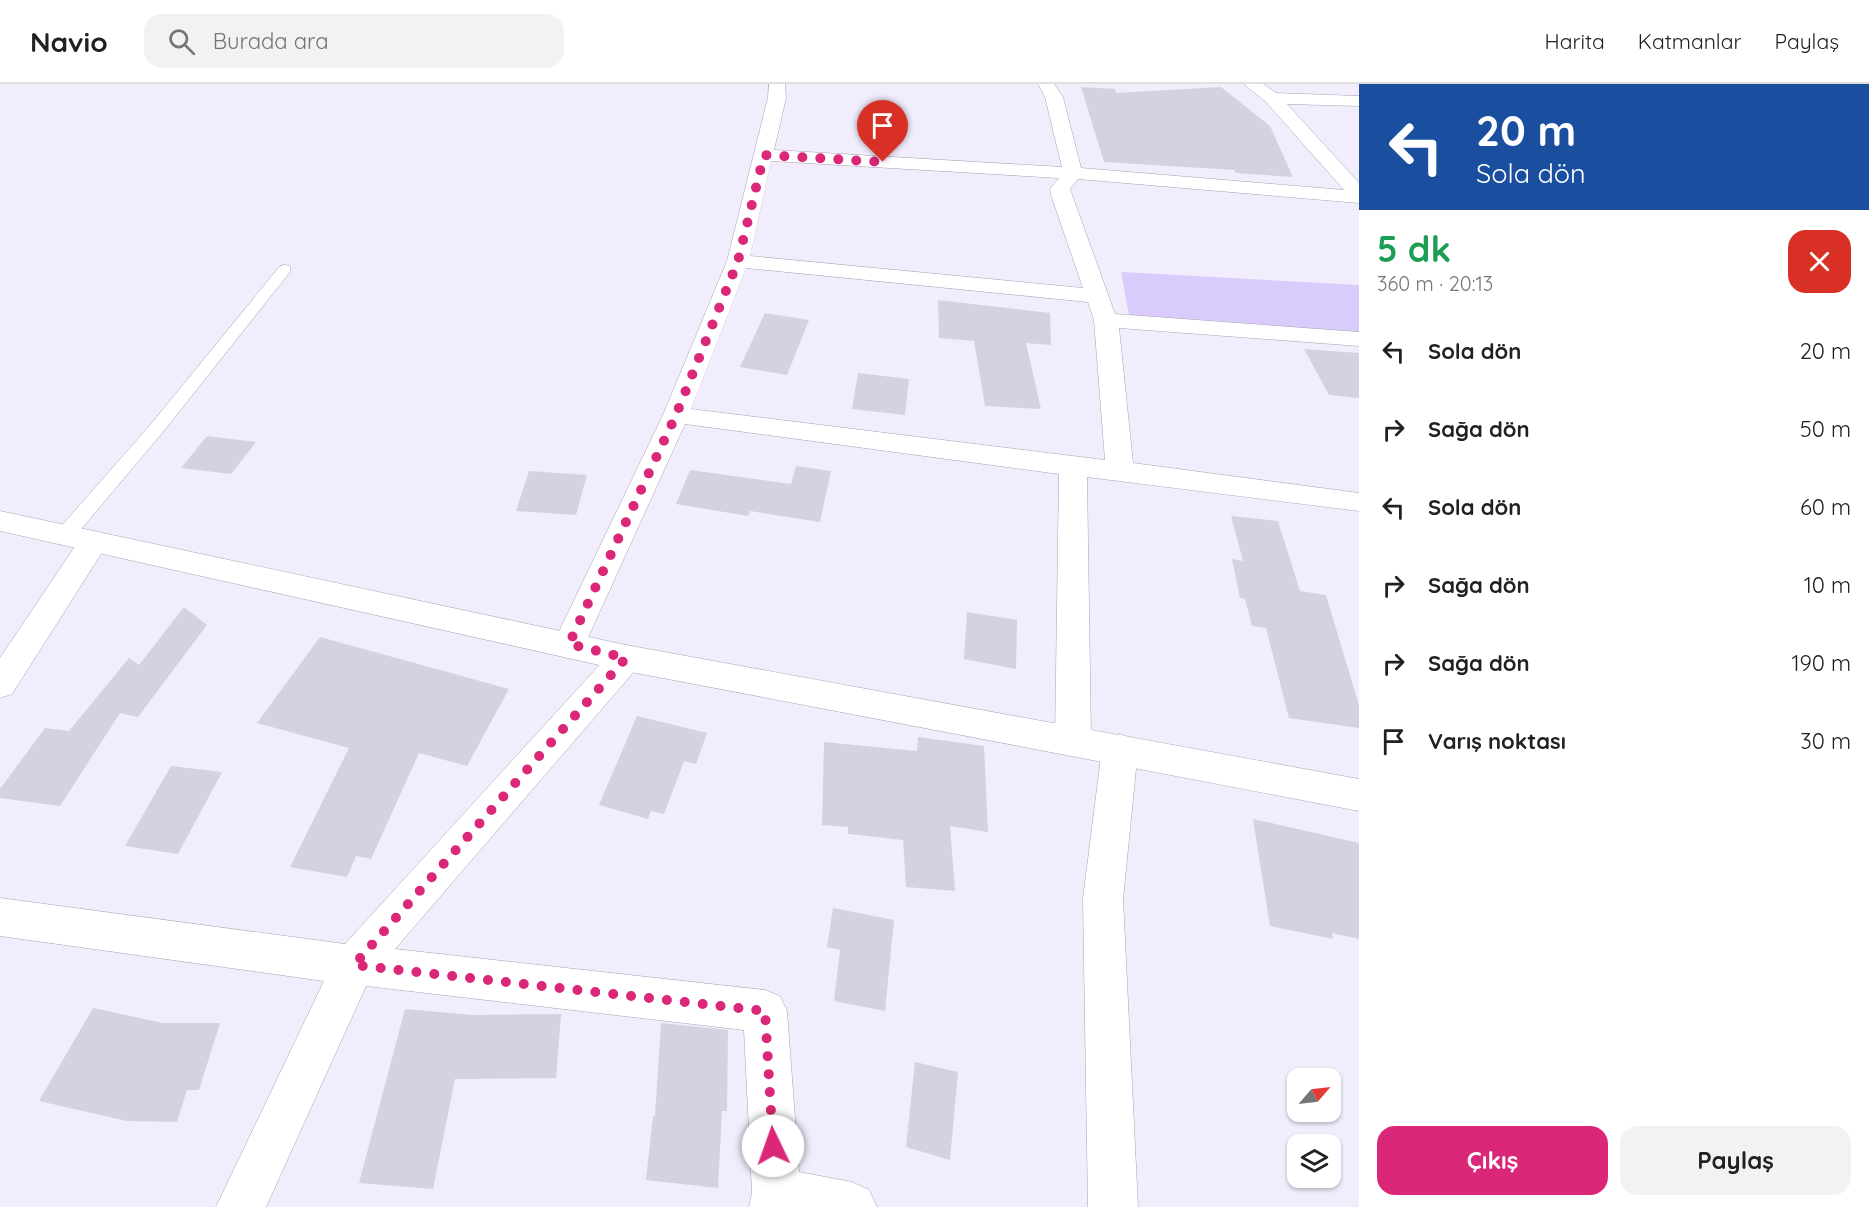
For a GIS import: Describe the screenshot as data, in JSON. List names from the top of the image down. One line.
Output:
{"north":"top right","page":{"header":"Navio","search":"Burada ara","nav":["Harita","Katmanlar","Paylaş"],"turn":["20 m","Sola dön"],"heading":["5 dk","360 m · 20:13"],"list":[{"name":"Sola dön","value":"20 m"},{"name":"Sağa dön","value":"50 m"},{"name":"Sola dön","value":"60 m"},{"name":"Sağa dön","value":"10 m"},{"name":"Sağa dön","value":"190 m"},{"name":"Varış noktası","value":"30 m"}],"buttons":["Çıkış","Paylaş"]}}
